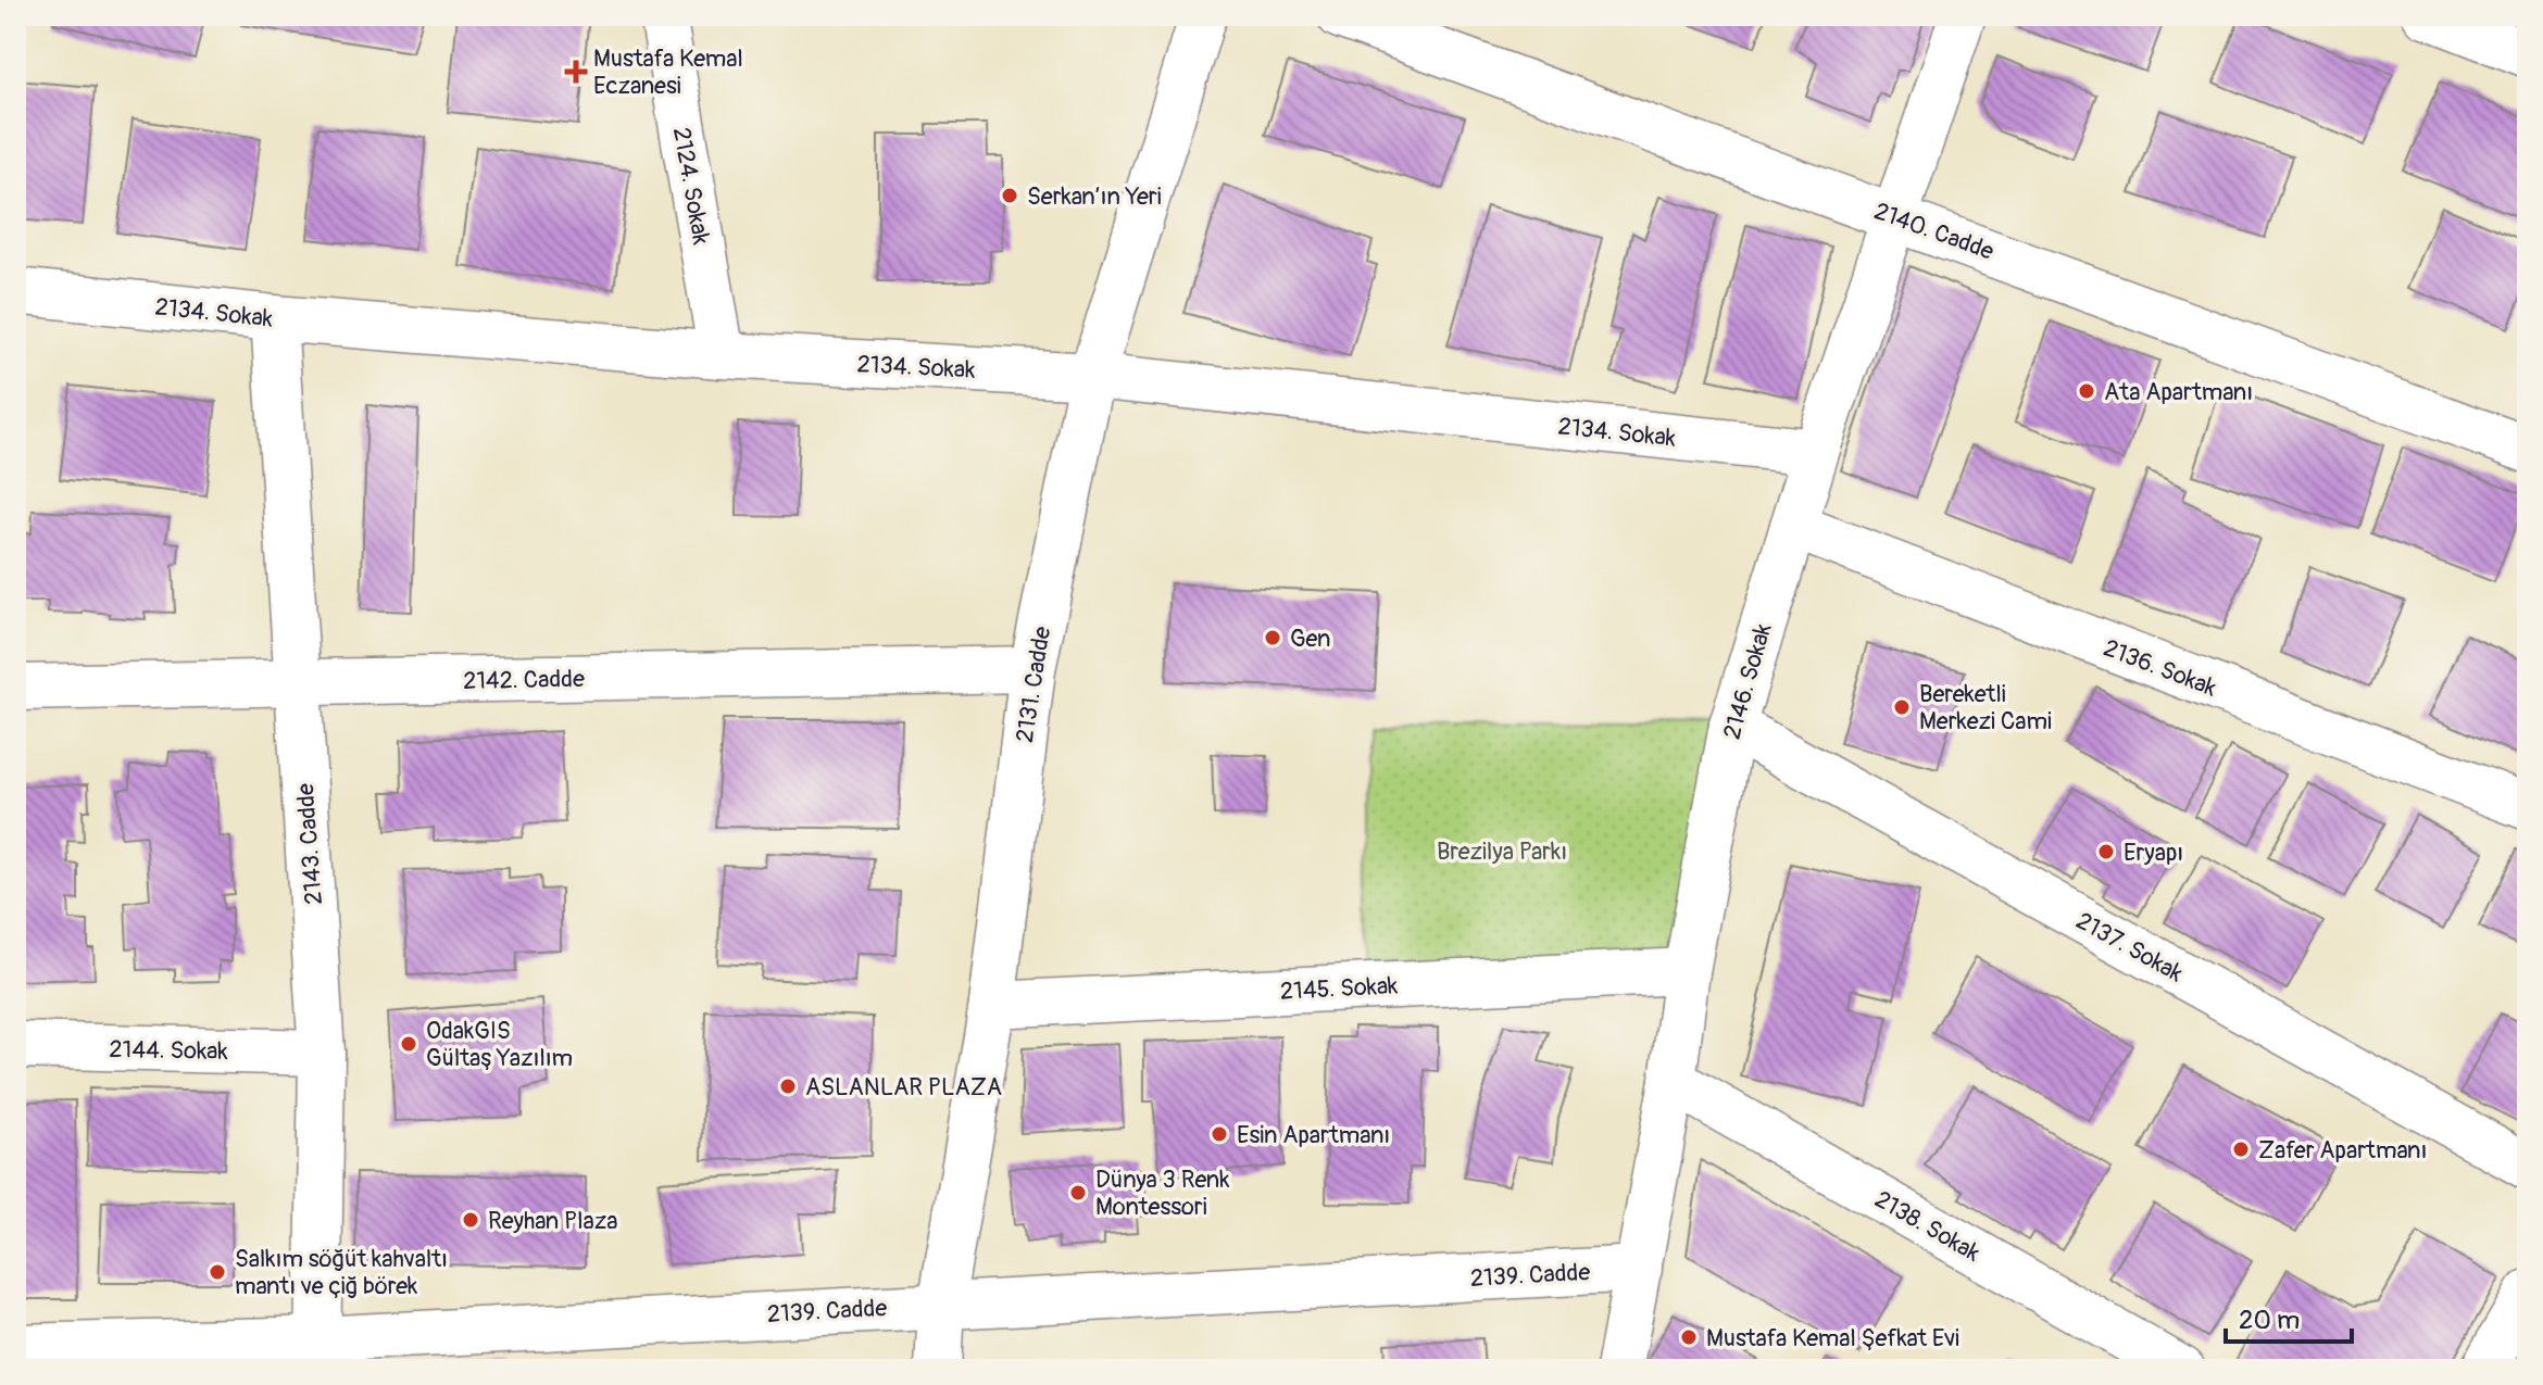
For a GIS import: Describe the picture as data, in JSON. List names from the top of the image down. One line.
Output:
{"streets":{"street":["2124. Sokak","2140. Cadde","2134. Sokak","2136. Sokak","2142. Cadde","2146. Sokak","2131. Cadde","2143. Cadde","2137. Sokak","2145. Sokak","2144. Sokak","2138. Sokak","2139. Cadde"]},"crossings":[["2124. Sokak","2134. Sokak"],["2140. Cadde","2146. Sokak"],["2134. Sokak","2146. Sokak"],["2134. Sokak","2131. Cadde"],["2134. Sokak","2143. Cadde"],["2136. Sokak","2146. Sokak"],["2142. Cadde","2131. Cadde"],["2142. Cadde","2143. Cadde"],["2146. Sokak","2137. Sokak"],["2146. Sokak","2145. Sokak"],["2146. Sokak","2138. Sokak"],["2146. Sokak","2139. Cadde"],["2131. Cadde","2145. Sokak"],["2131. Cadde","2139. Cadde"],["2143. Cadde","2144. Sokak"],["2143. Cadde","2139. Cadde"]],"parks":["Brezilya Parkı"],"places":{"health":["Mustafa Kemal Eczanesi"],"other":["Serkan’ın Yeri","Ata Apartmanı","Gen","Bereketli Merkezi Cami","Eryapı","OdakGIS Gültaş Yazılım","ASLANLAR PLAZA","Esin Apartmanı","Zafer Apartmanı","Dünya 3 Renk Montessori","Reyhan Plaza","Salkım söğüt kahvaltı mantı ve çiğ börek","Mustafa Kemal Şefkat Evi"]},"scale_bar":"20 m"}
